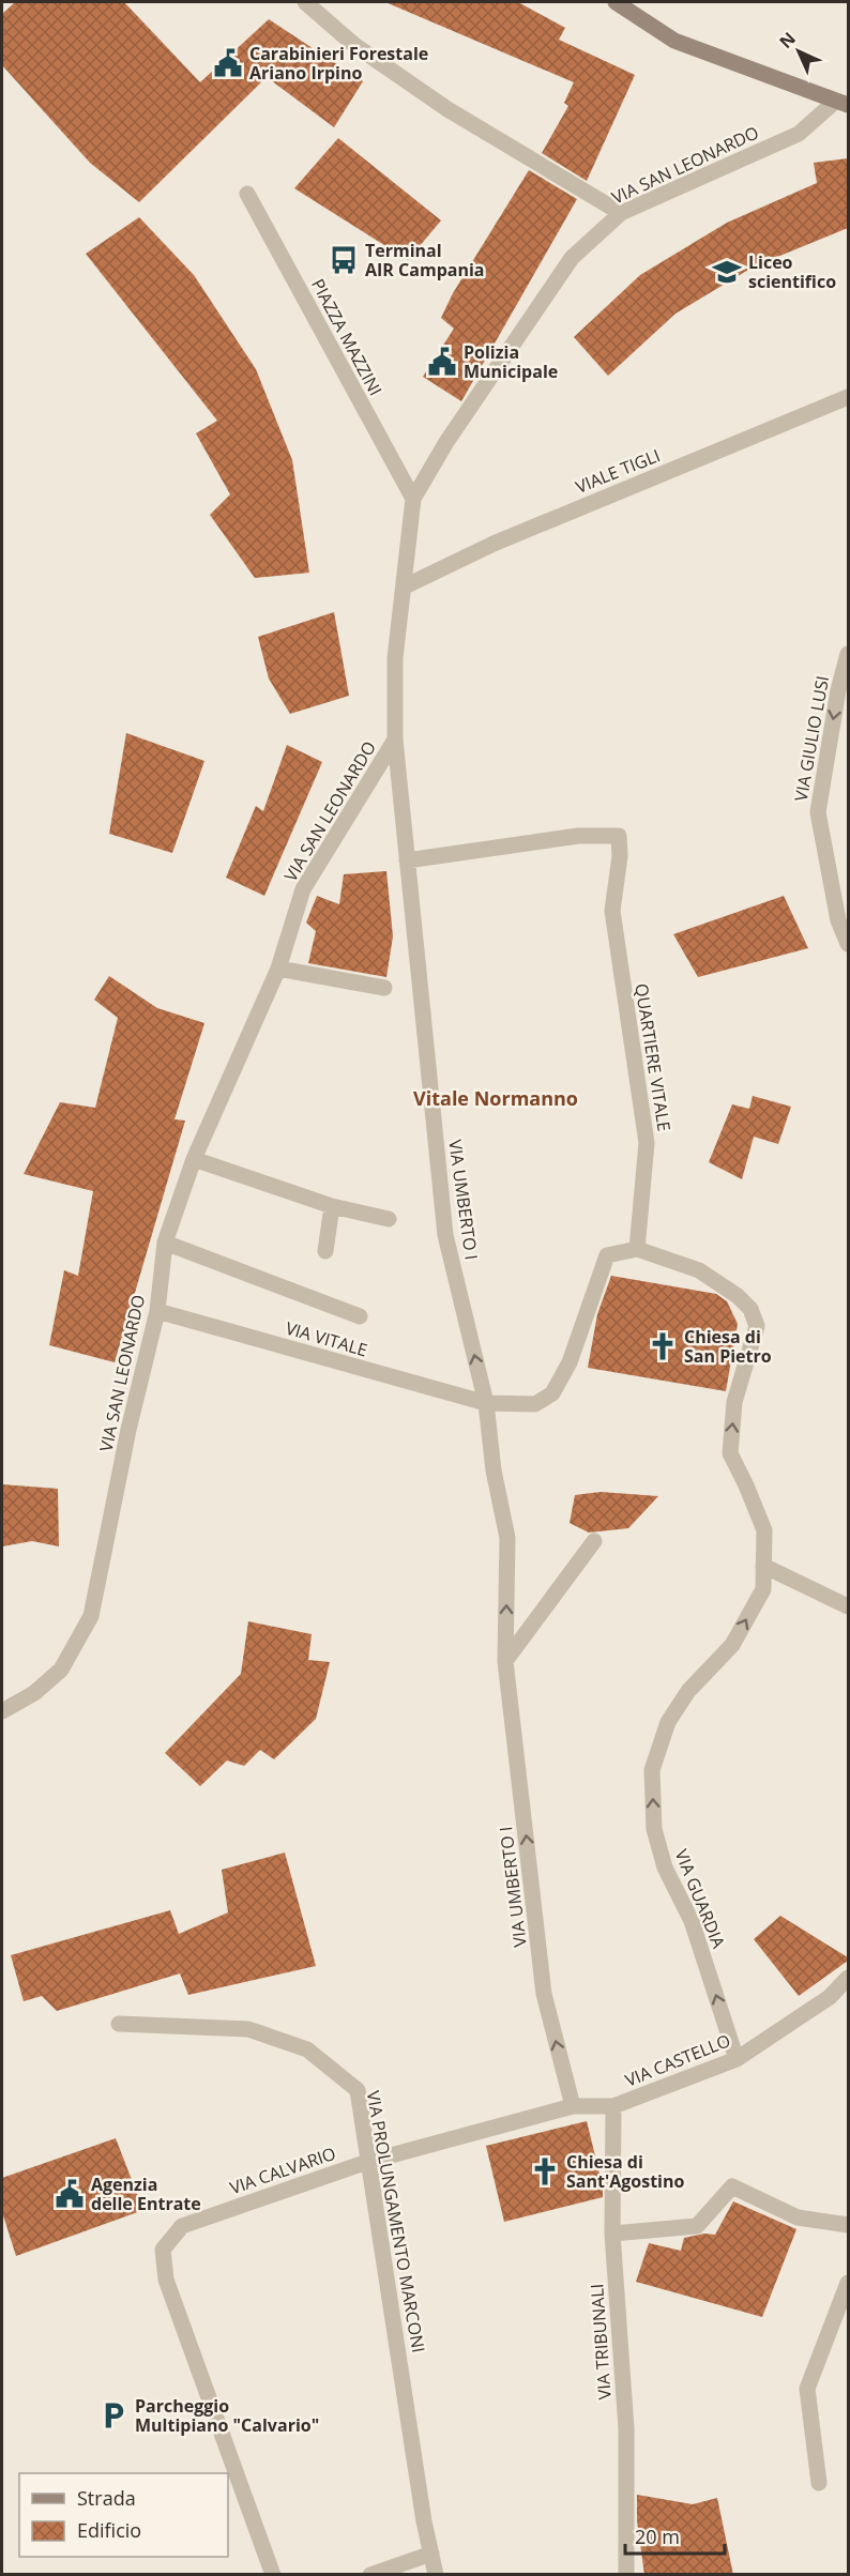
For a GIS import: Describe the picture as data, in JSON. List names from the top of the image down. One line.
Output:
{"streets":{"street":["VIA SAN LEONARDO","PIAZZA MAZZINI","VIALE TIGLI","VIA GIULIO LUSI","QUARTIERE VITALE","VIA UMBERTO I","VIA VITALE","VIA GUARDIA","VIA CASTELLO","VIA CALVARIO","VIA PROLUNGAMENTO MARCONI","VIA TRIBUNALI"]},"crossings":[["VIA SAN LEONARDO","PIAZZA MAZZINI"],["VIA SAN LEONARDO","VIALE TIGLI"],["VIA SAN LEONARDO","VIA UMBERTO I"],["VIA SAN LEONARDO","VIA VITALE"],["QUARTIERE VITALE","VIA UMBERTO I"],["QUARTIERE VITALE","VIA GUARDIA"],["VIA UMBERTO I","VIA VITALE"],["VIA UMBERTO I","VIA CASTELLO"],["VIA UMBERTO I","VIA CALVARIO"],["VIA GUARDIA","VIA CASTELLO"],["VIA CASTELLO","VIA CALVARIO"],["VIA CASTELLO","VIA TRIBUNALI"],["VIA CALVARIO","VIA PROLUNGAMENTO MARCONI"]],"one_way":["VIA GIULIO LUSI","VIA UMBERTO I","VIA GUARDIA"],"districts":["Vitale Normanno"],"places":{"public building":["Carabinieri Forestale Ariano Irpino","Polizia Municipale","Agenzia delle Entrate"],"bus stop":["Terminal AIR Campania"],"school or university":["Liceo scientifico"],"church":["Chiesa di San Pietro","Chiesa di Sant'Agostino"],"parking":["Parcheggio Multipiano \"Calvario\""]},"legend":["Strada","Edificio"],"scale_bar":"20 m","north":"top left"}
